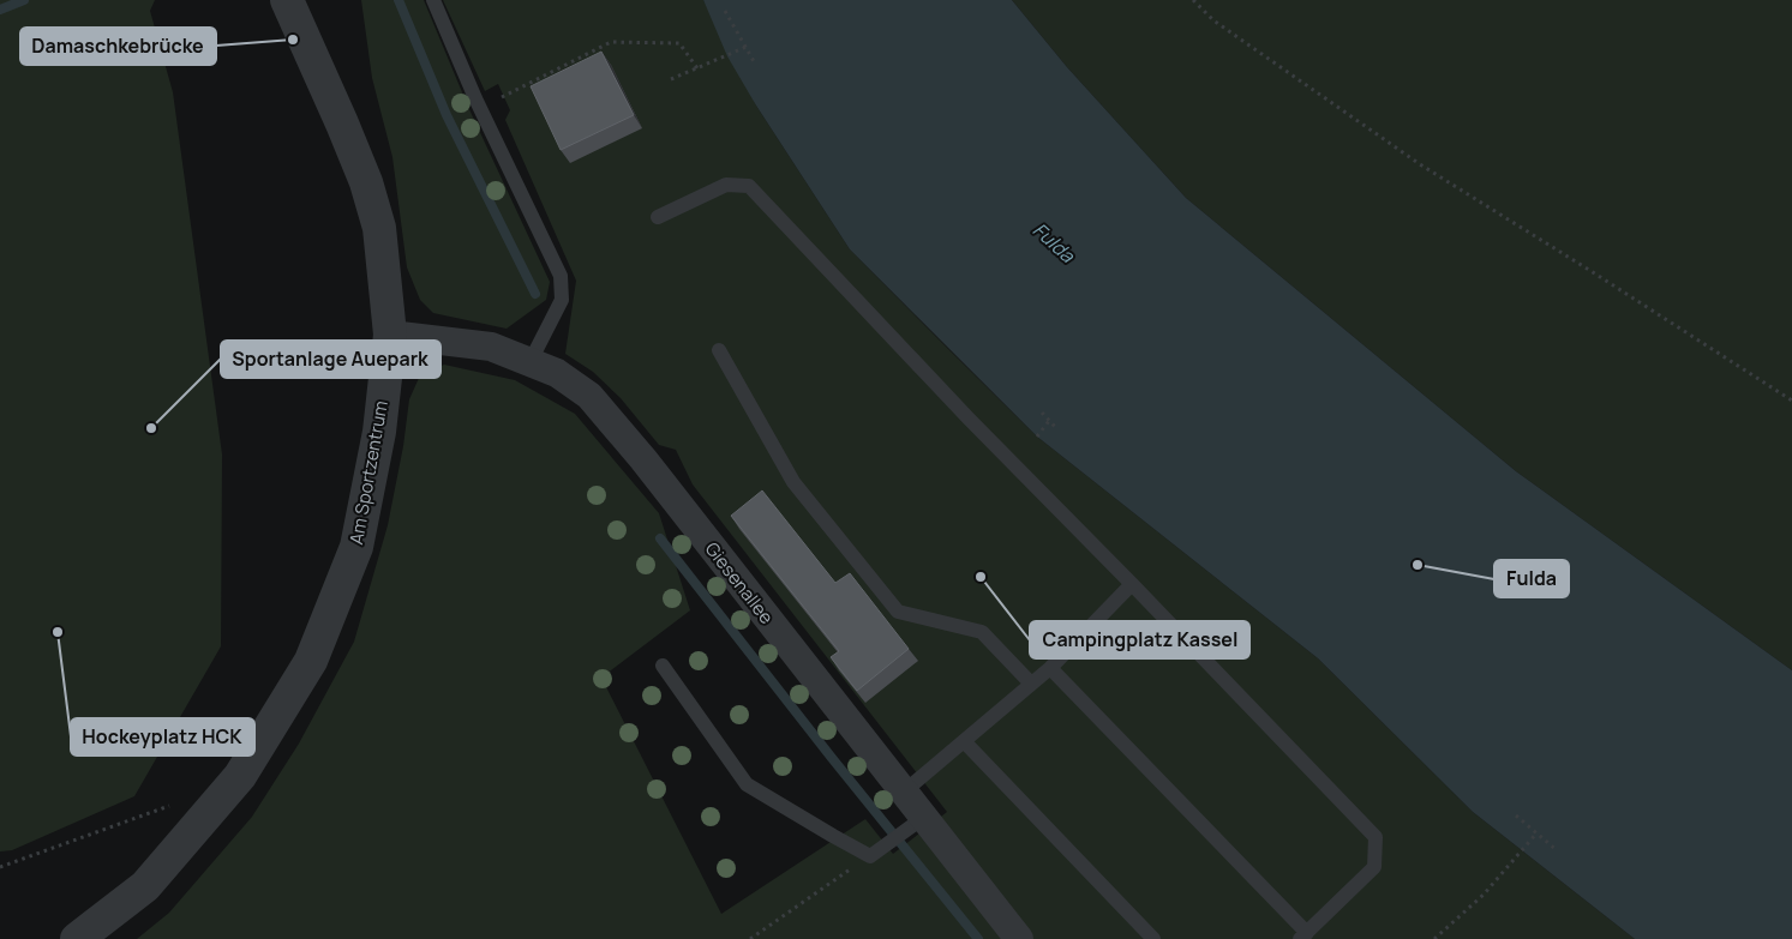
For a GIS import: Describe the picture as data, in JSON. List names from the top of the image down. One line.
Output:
{"streets":{"street":["Am Sportzentrum","Giesenallee"]},"crossings":[["Am Sportzentrum","Giesenallee"]],"water":["Fulda"],"places":["Damaschkebrücke","Sportanlage Auepark","Fulda","Campingplatz Kassel","Hockeyplatz HCK"]}
